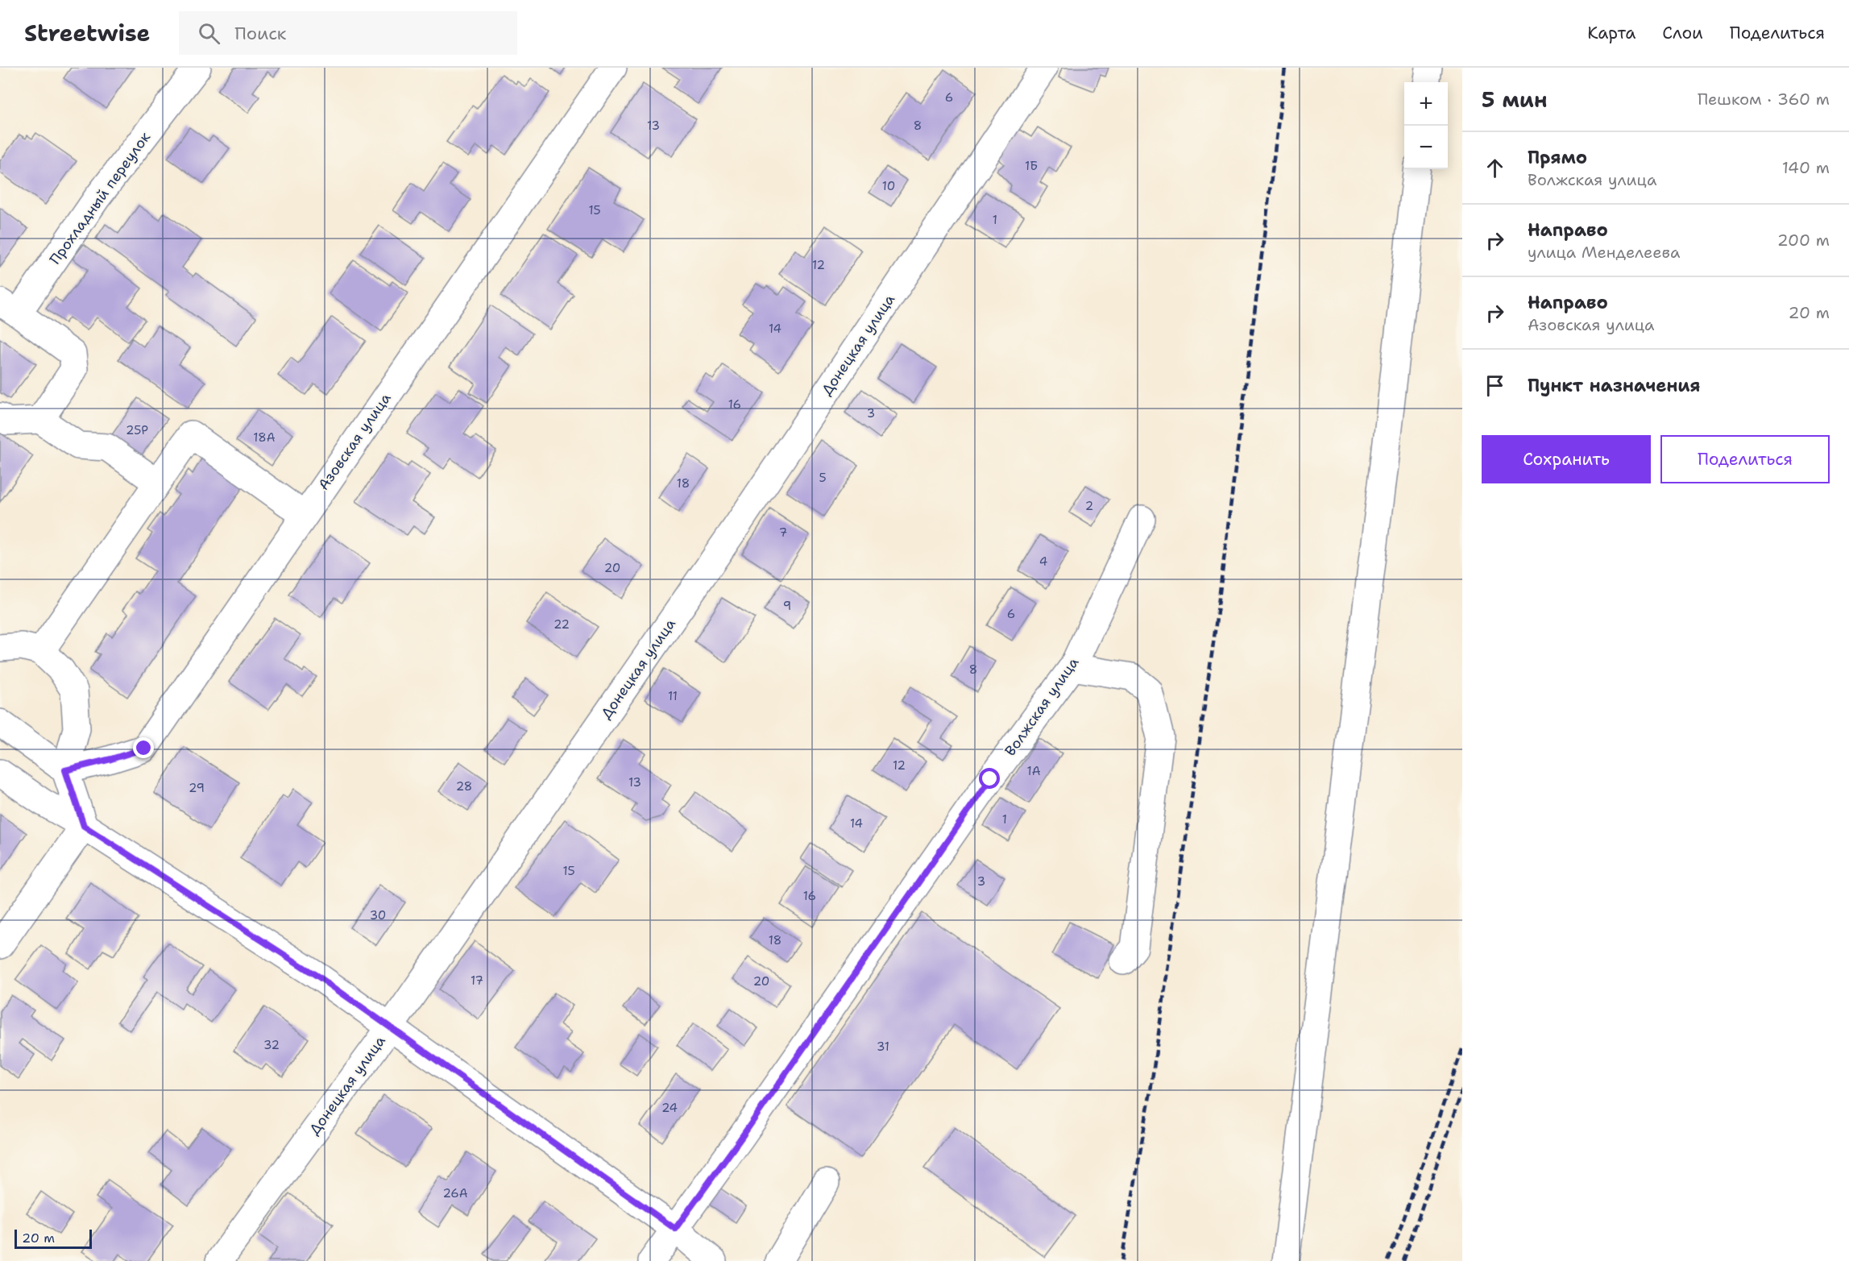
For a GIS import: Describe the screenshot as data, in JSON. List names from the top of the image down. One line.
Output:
{"streets":{"street":["Прохладный переулок","Донецкая улица","Азовская улица","Волжская улица"]},"house_numbers":["6","13","8","1Б","10","15","1","12","14","16","3","25Р","18А","5","18","2","7","4","20","9","6","22","8","11","12","1А","13","28","29","1","14","15","3","16","30","18","17","20","32","31","24","26А"],"scale_bar":"20 m","page":{"header":"Streetwise","search":"Поиск","nav":["Карта","Слои","Поделиться"],"heading":["5 мин","Пешком · 360 m"],"map_buttons":["+","−"],"list":[["Прямо","Волжская улица","140 m"],["Направо","улица Менделеева","200 m"],["Направо","Азовская улица","20 m"],"Пункт назначения"],"buttons":["Сохранить","Поделиться"],"scale":"20 m"}}
